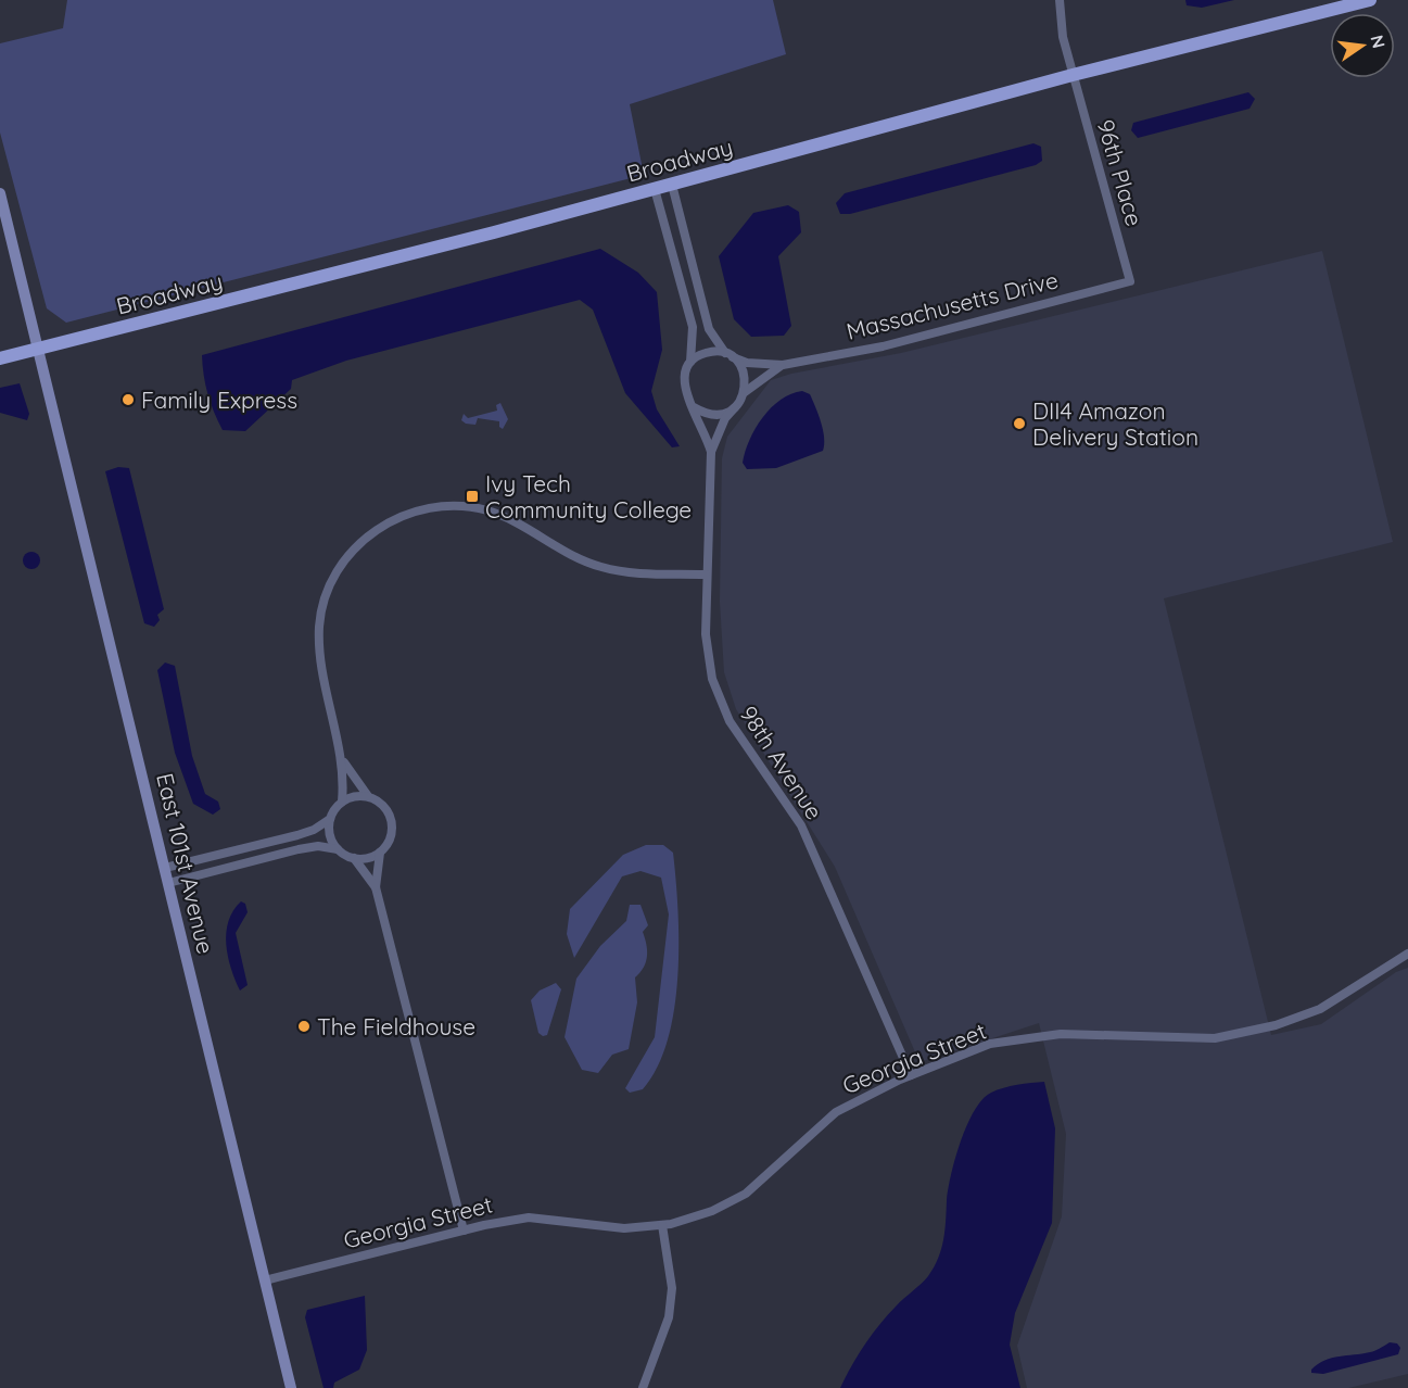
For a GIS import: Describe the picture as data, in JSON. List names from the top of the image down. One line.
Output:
{"streets":{"main road":["Broadway"],"street":["96th Place","Massachusetts Drive","98th Avenue","East 101st Avenue","Georgia Street"]},"crossings":[["Broadway","96th Place"],["Broadway","98th Avenue"],["Broadway","East 101st Avenue"],["96th Place","Massachusetts Drive"],["98th Avenue","Georgia Street"],["East 101st Avenue","Georgia Street"]],"places":{"other":["Family Express","DII4 Amazon Delivery Station","The Fieldhouse"],"transit":["Ivy Tech Community College"]},"north":"right"}
